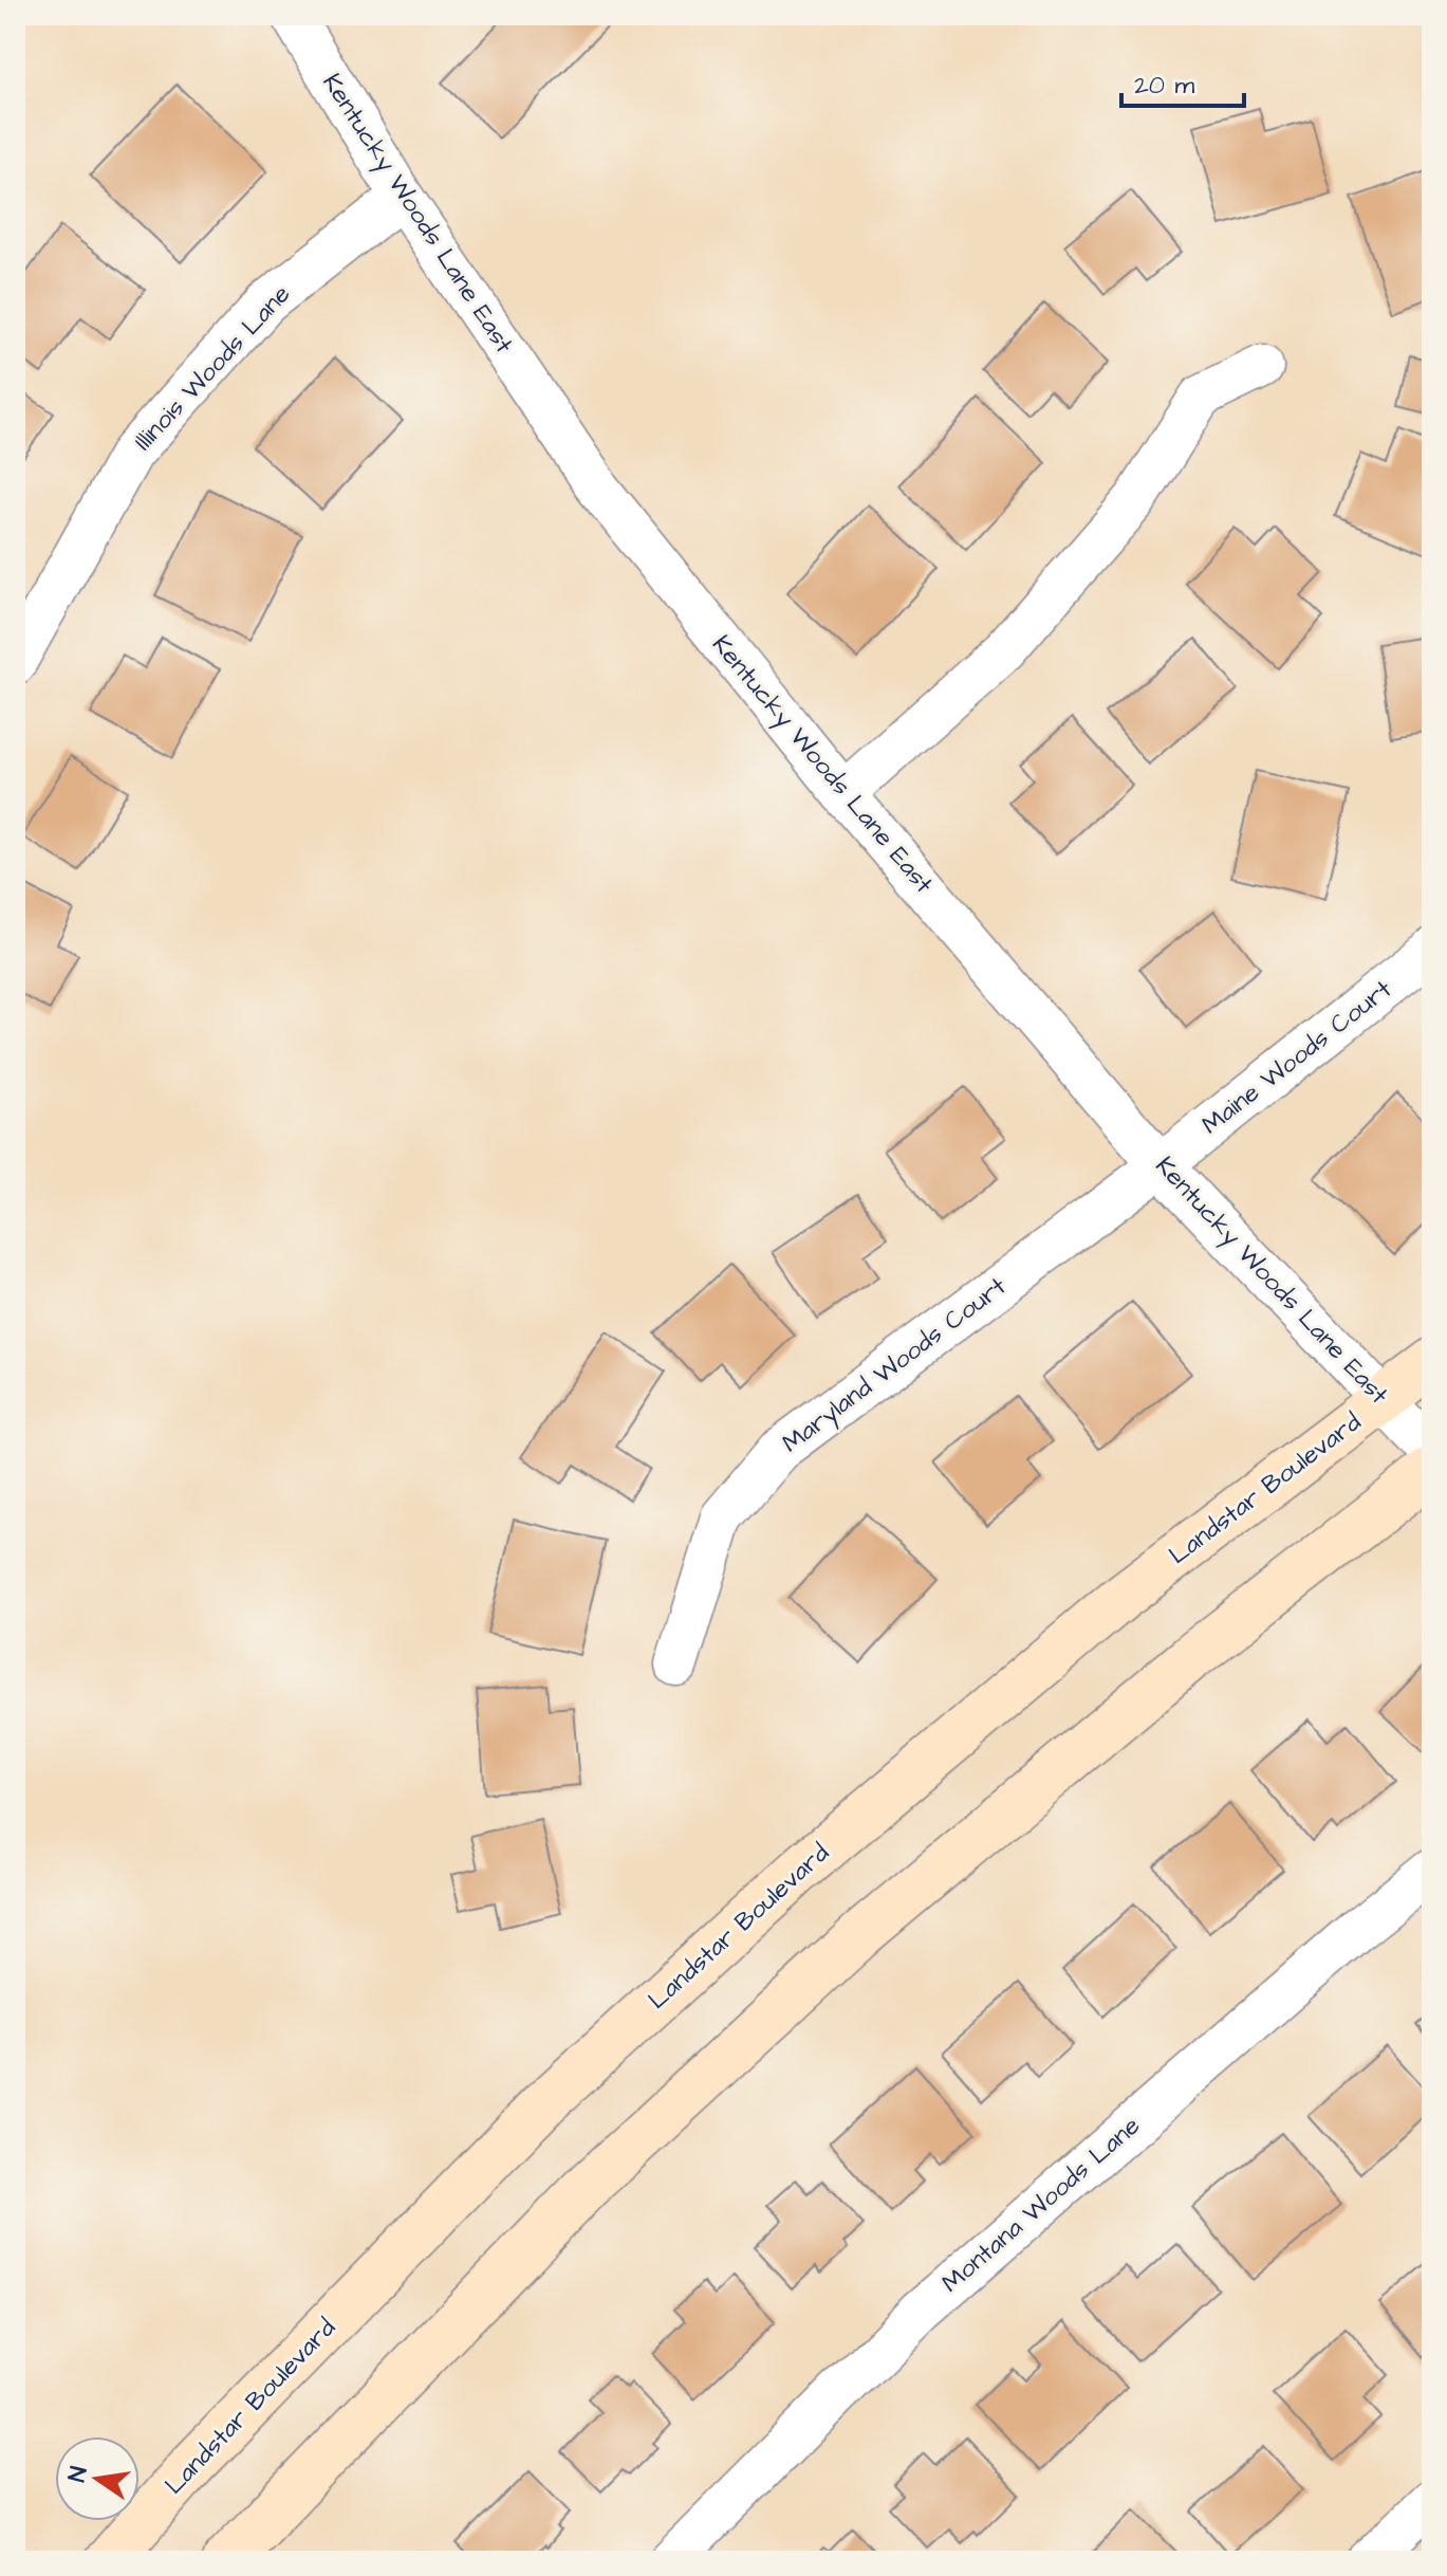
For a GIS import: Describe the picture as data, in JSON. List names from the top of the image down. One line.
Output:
{"streets":{"street":["Kentucky Woods Lane East","Illinois Woods Lane","Maine Woods Court","Maryland Woods Court","Landstar Boulevard","Montana Woods Lane"]},"crossings":[["Kentucky Woods Lane East","Illinois Woods Lane"],["Kentucky Woods Lane East","Maine Woods Court"],["Kentucky Woods Lane East","Maryland Woods Court"],["Kentucky Woods Lane East","Landstar Boulevard"],["Maine Woods Court","Maryland Woods Court"]],"scale_bar":"20 m","north":"left"}
